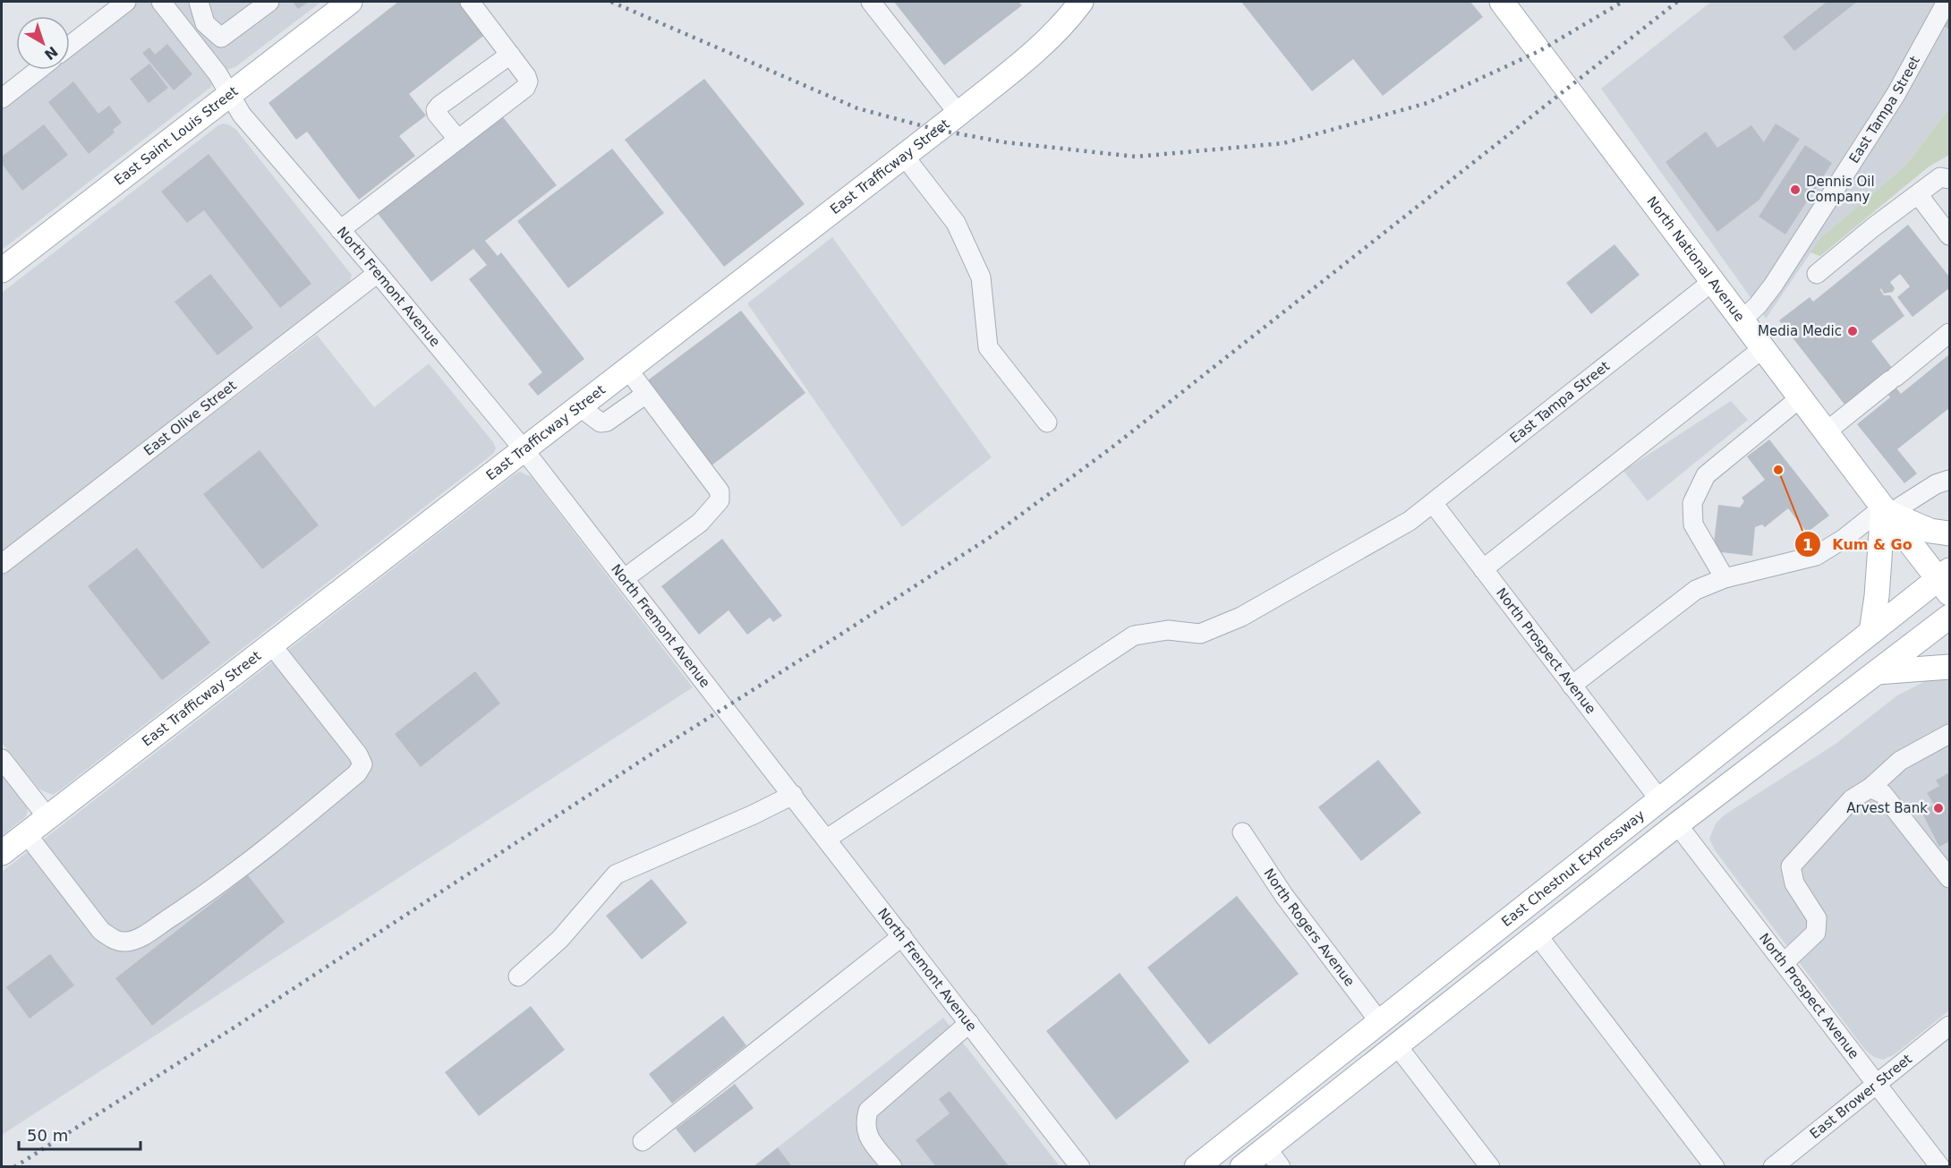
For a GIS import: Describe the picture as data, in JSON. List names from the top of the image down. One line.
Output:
{"streets":{"main road":["East Saint Louis Street","East Trafficway Street","North National Avenue","East Chestnut Expressway"],"street":["East Tampa Street","North Fremont Avenue","East Olive Street","North Prospect Avenue","North Rogers Avenue","East Brower Street"]},"crossings":[["East Tampa Street","North National Avenue"],["East Tampa Street","North Fremont Avenue"],["East Tampa Street","North Prospect Avenue"],["East Saint Louis Street","North Fremont Avenue"],["East Trafficway Street","North Fremont Avenue"],["North National Avenue","East Chestnut Expressway"],["North Fremont Avenue","East Olive Street"],["North Prospect Avenue","East Chestnut Expressway"],["North Prospect Avenue","East Brower Street"],["East Chestnut Expressway","North Rogers Avenue"]],"places":["Dennis Oil Company","Media Medic","Kum & Go","Arvest Bank"],"scale_bar":"50 m","north":"bottom right"}
